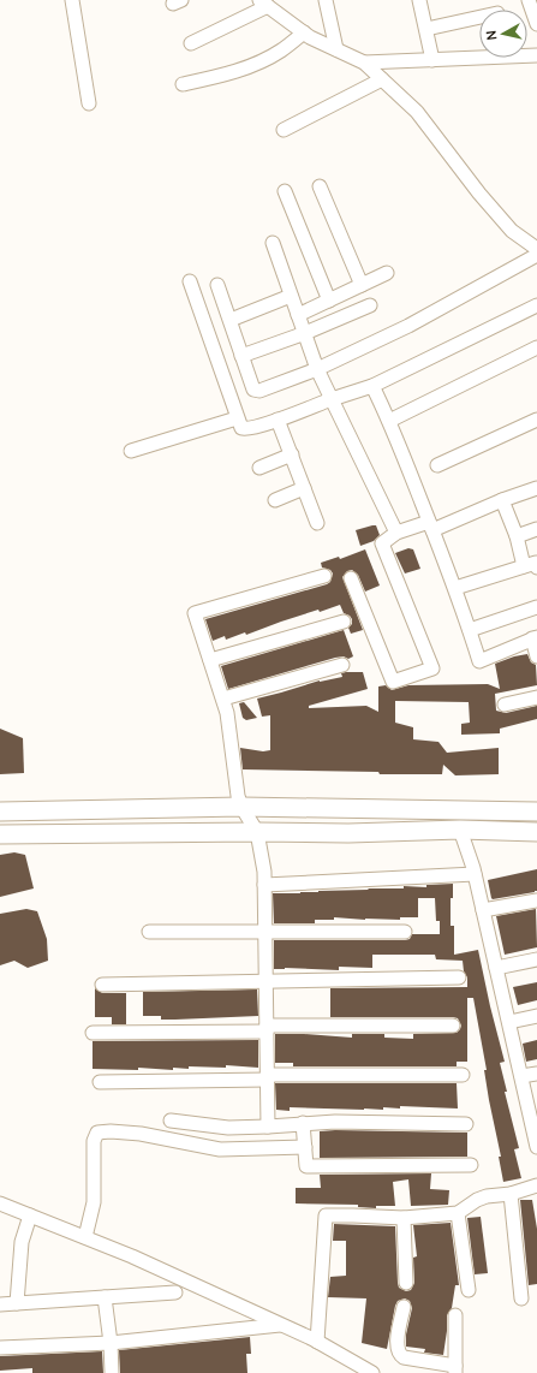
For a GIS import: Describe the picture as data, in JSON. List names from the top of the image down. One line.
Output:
{"north":"left"}
